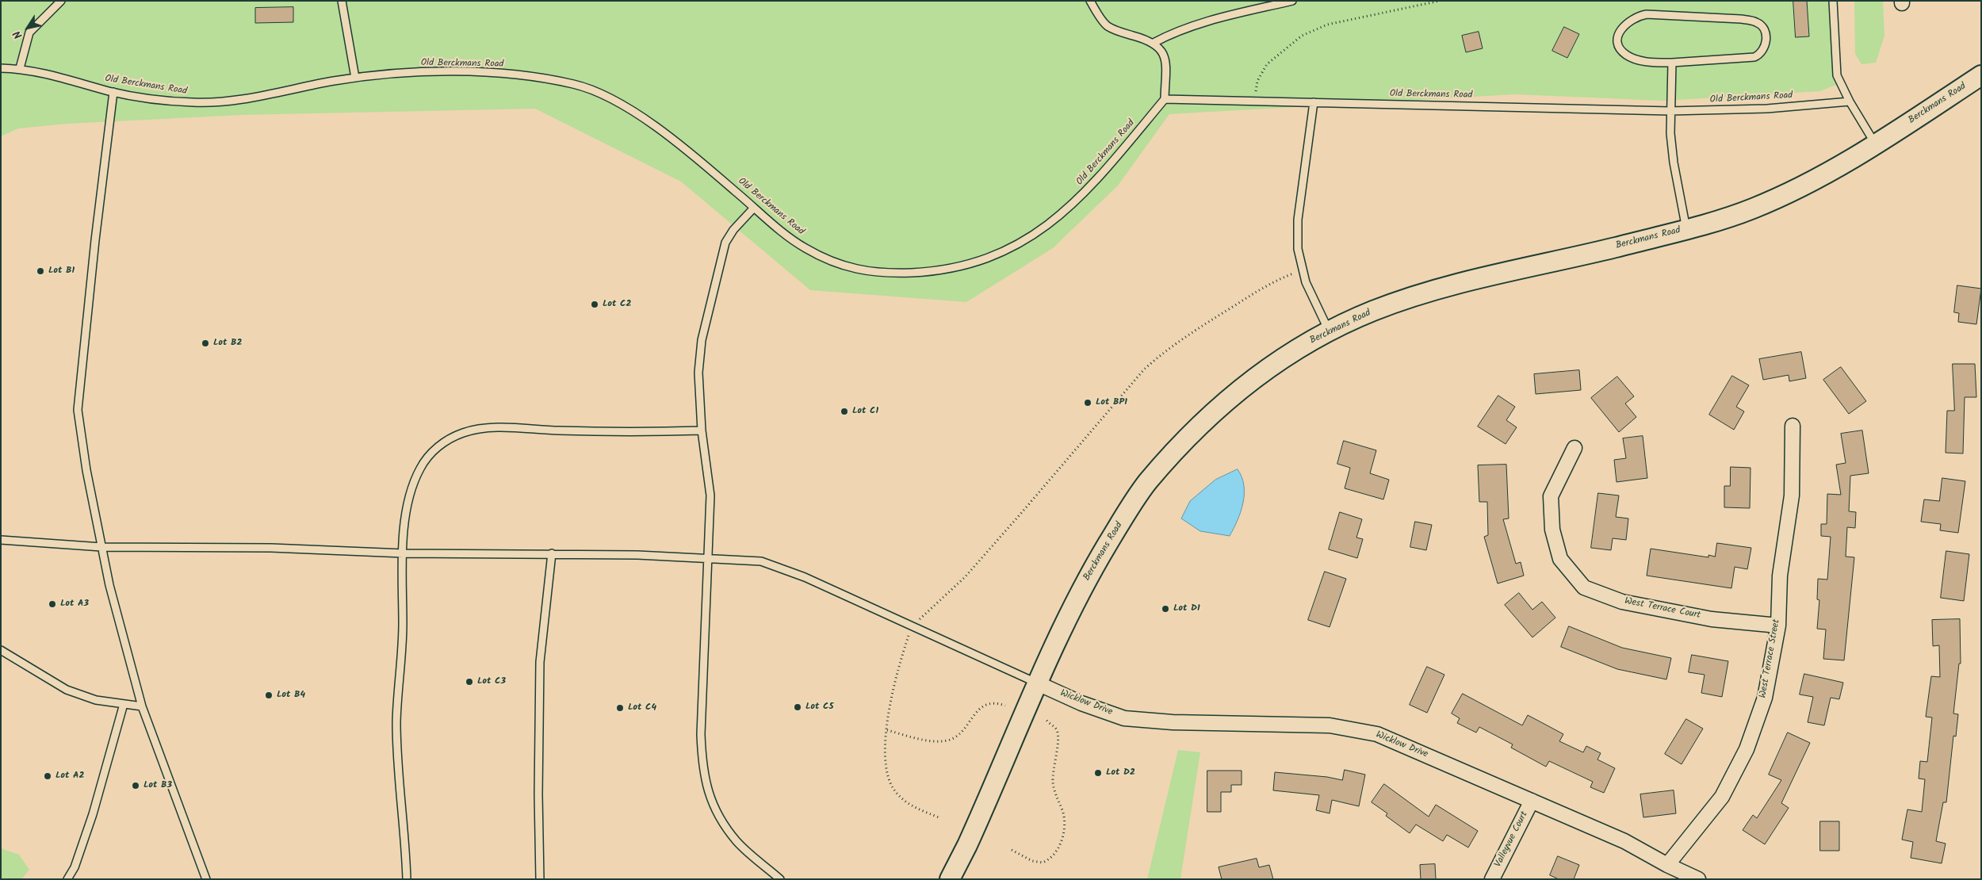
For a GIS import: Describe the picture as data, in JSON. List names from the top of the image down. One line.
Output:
{"streets":{"main road":["Berckmans Road"],"street":["West Terrace Court","West Terrace Street","Wicklow Drive","Valleyvue Court"],"lane":["Old Berckmans Road"]},"crossings":[["Berckmans Road","Wicklow Drive"],["West Terrace Court","West Terrace Street"],["West Terrace Street","Wicklow Drive"],["Wicklow Drive","Valleyvue Court"]],"places":["Lot B1","Lot C2","Lot B2","Lot BP1","Lot C1","Lot A3","Lot D1","Lot C3","Lot B4","Lot C5","Lot C4","Lot D2","Lot A2","Lot B3"],"north":"bottom left"}
